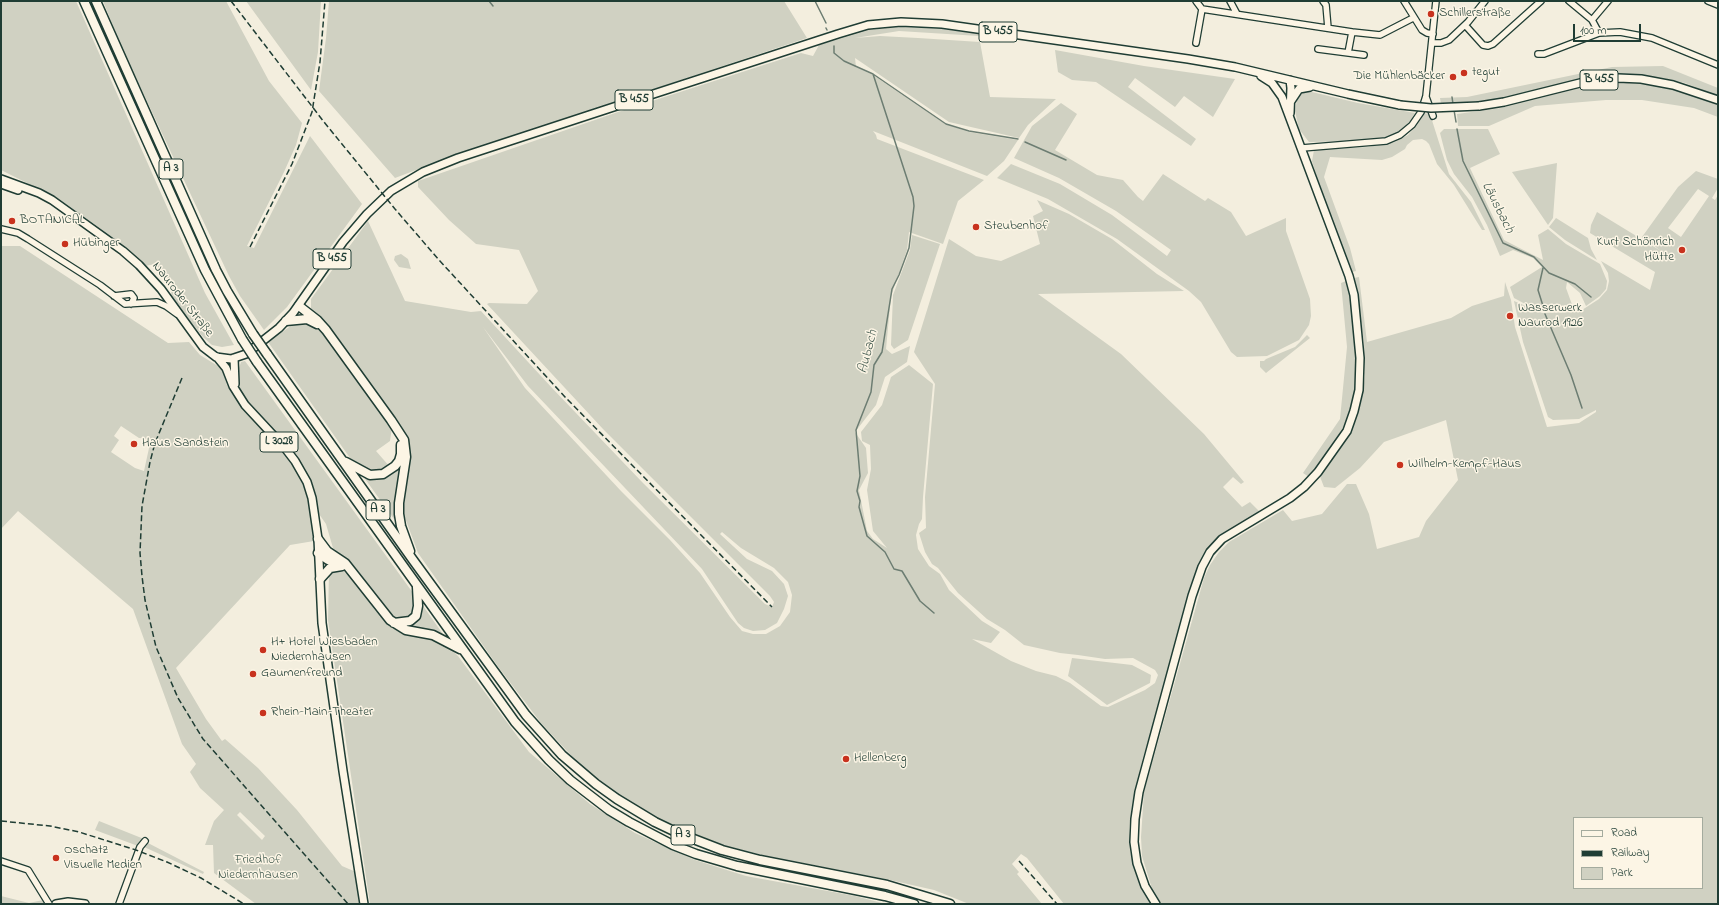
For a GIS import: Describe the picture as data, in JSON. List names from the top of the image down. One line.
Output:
{"streets":{"highway":["A 3"],"main road":["B 455","Nauroder Straße","L 3028"]},"crossings":[["B 455","Nauroder Straße"],["B 455","L 3028"],["Nauroder Straße","L 3028"]],"water":["Läusbach","Aubach"],"parks":["Friedhof Niedernhausen"],"places":["Schillerstraße","tegut","Die Mühlenbäcker","BOTANICAL","Steubenhof","Hübinger","Kurt Schönrich Hütte","Wasserwerk Naurod 1926","Haus Sandstein","Wilhelm-Kempf-Haus","H+ Hotel Wiesbaden Niedernhausen","Gaumenfreund","Rhein-Main-Theater","Hellenberg","Oschatz Visuelle Medien"],"legend":["Road","Railway","Park"],"scale_bar":"100 m"}
